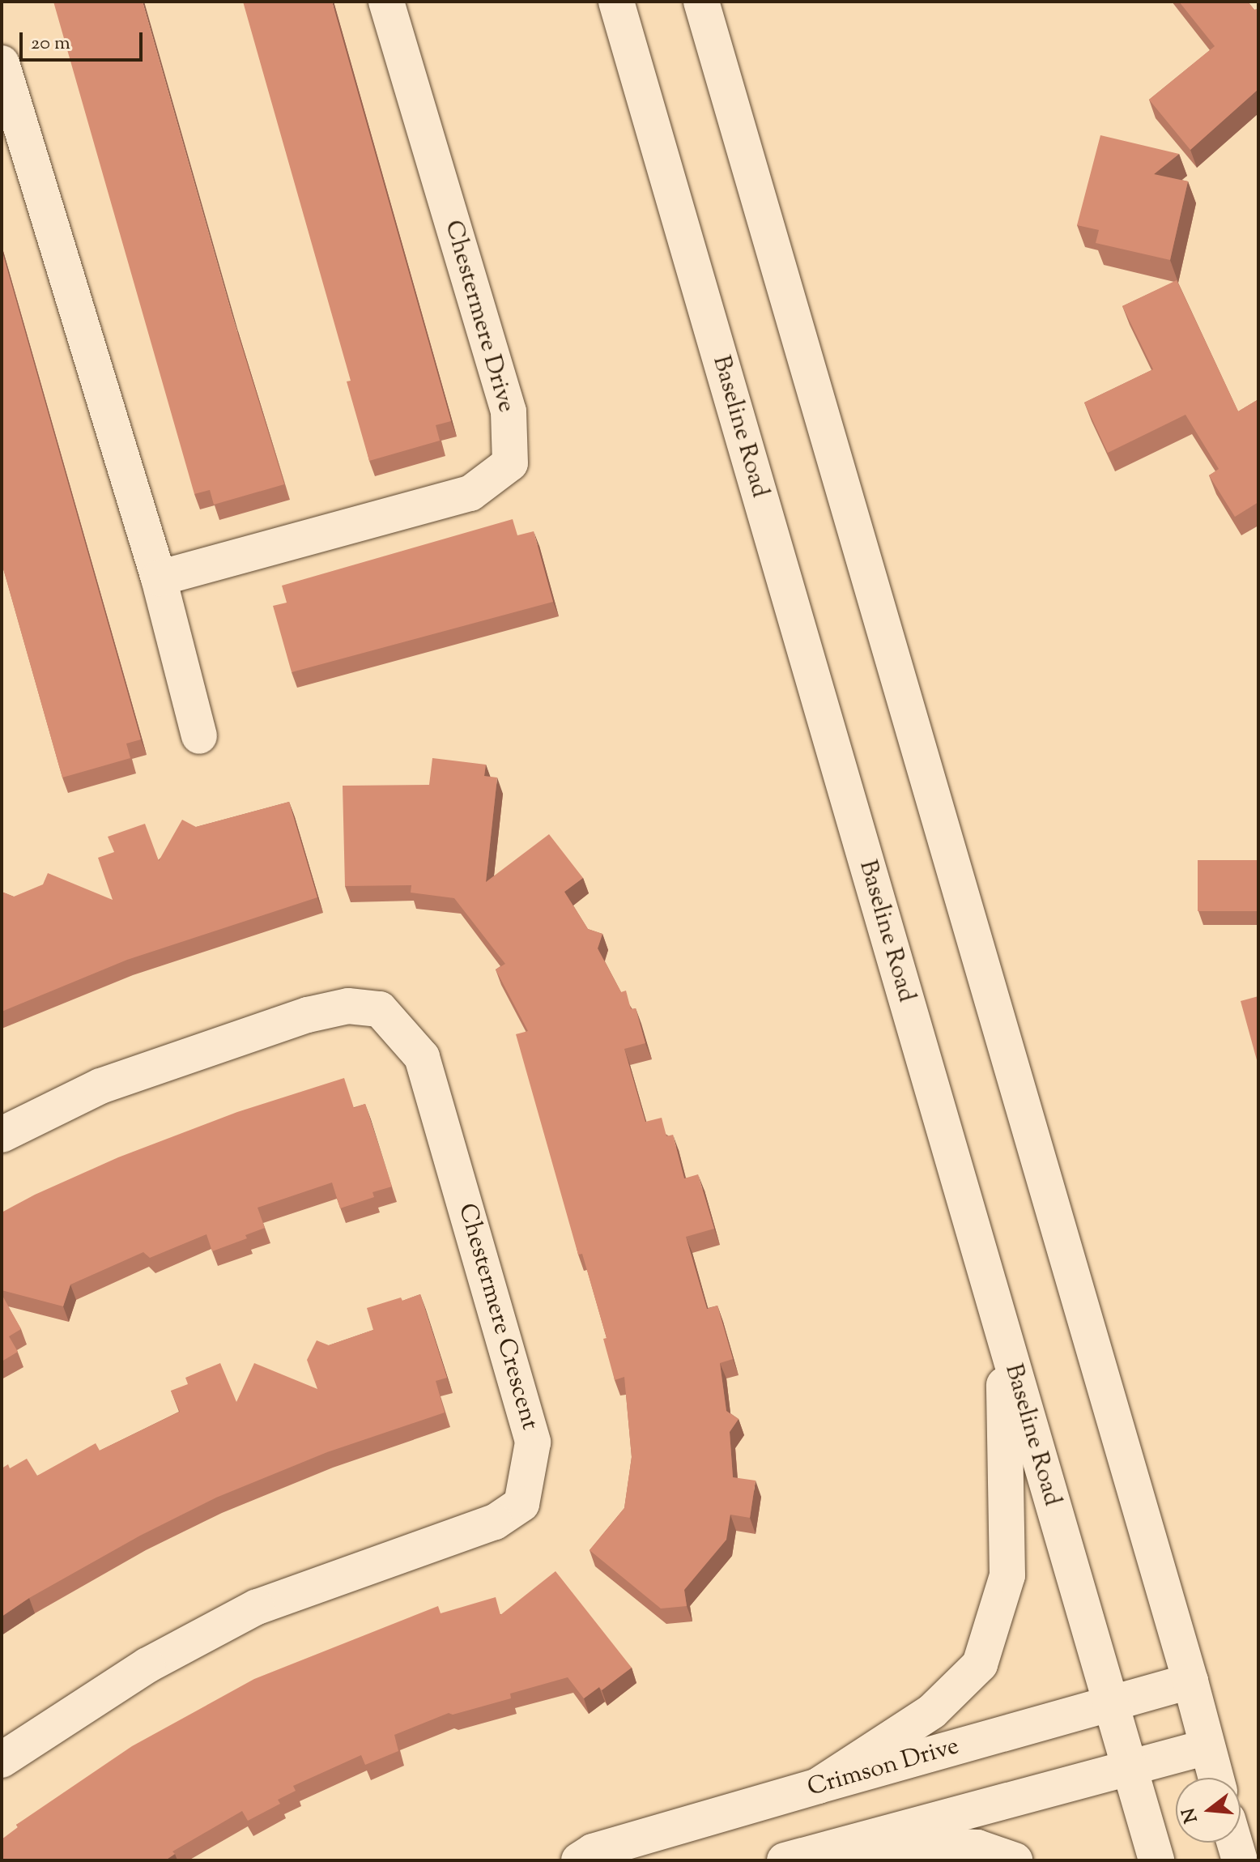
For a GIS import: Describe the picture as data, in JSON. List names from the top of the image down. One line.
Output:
{"streets":{"main road":["Chestermere Drive","Baseline Road","Chestermere Crescent","Crimson Drive"]},"crossings":[["Baseline Road","Crimson Drive"]],"scale_bar":"20 m","north":"left"}
